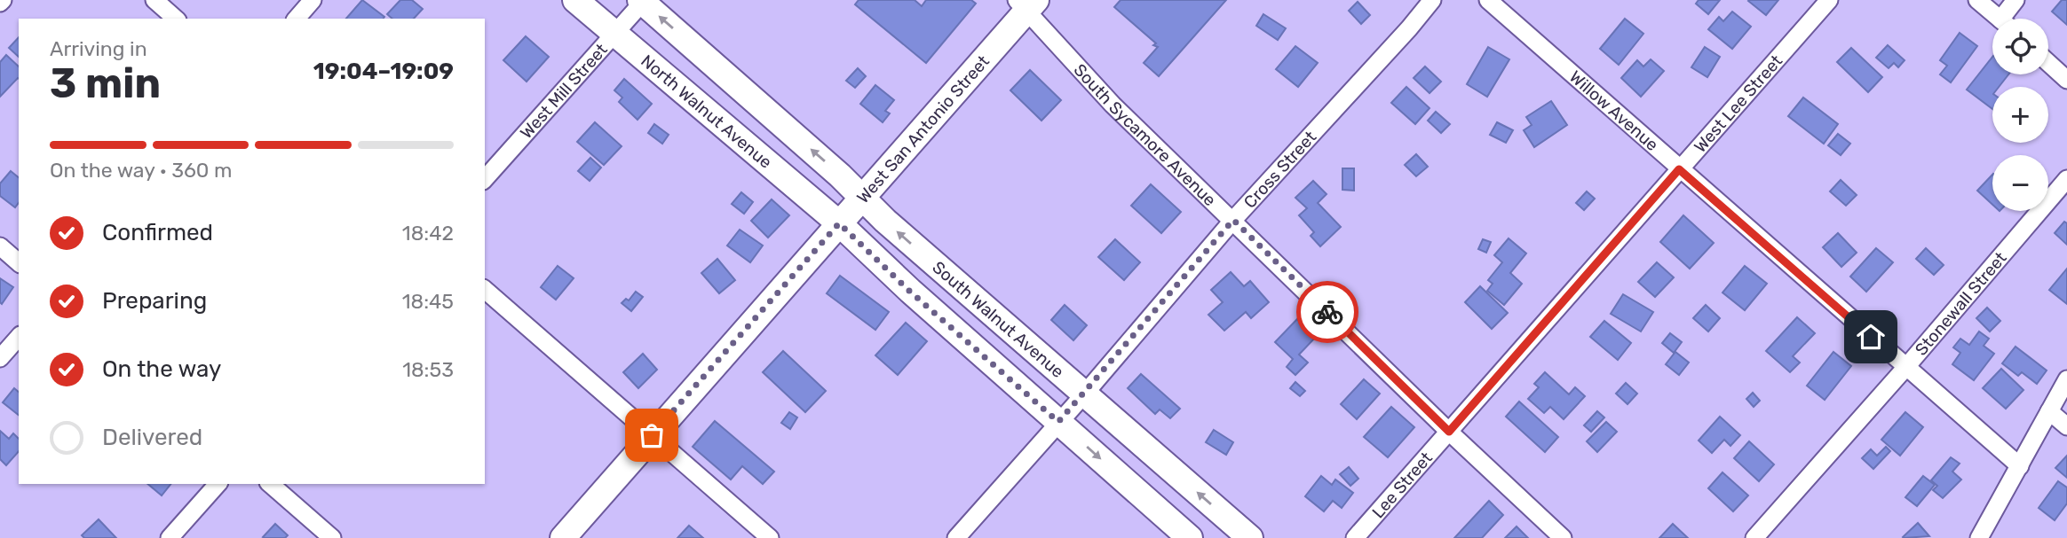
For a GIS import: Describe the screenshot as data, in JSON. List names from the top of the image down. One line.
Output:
{"streets":{"main road":["North Walnut Avenue","West San Antonio Street","South Walnut Avenue"],"street":["West Mill Street","West Lee Street","Willow Avenue","South Sycamore Avenue","Cross Street","Stonewall Street","Lee Street"]},"crossings":[["West Mill Street","North Walnut Avenue"],["West Lee Street","Willow Avenue"],["West Lee Street","South Sycamore Avenue"],["West Lee Street","Lee Street"],["Willow Avenue","Stonewall Street"],["North Walnut Avenue","West San Antonio Street"],["West San Antonio Street","South Sycamore Avenue"],["West San Antonio Street","South Walnut Avenue"],["South Sycamore Avenue","Cross Street"],["South Sycamore Avenue","Lee Street"],["Cross Street","South Walnut Avenue"]],"page":{"map_buttons":["+","−"],"heading":["3 min","Arriving in","19:04–19:09"],"bar":"On the way · 360 m","list":[["Confirmed","18:42"],["Preparing","18:45"],["On the way","18:53"],"Delivered"]}}
